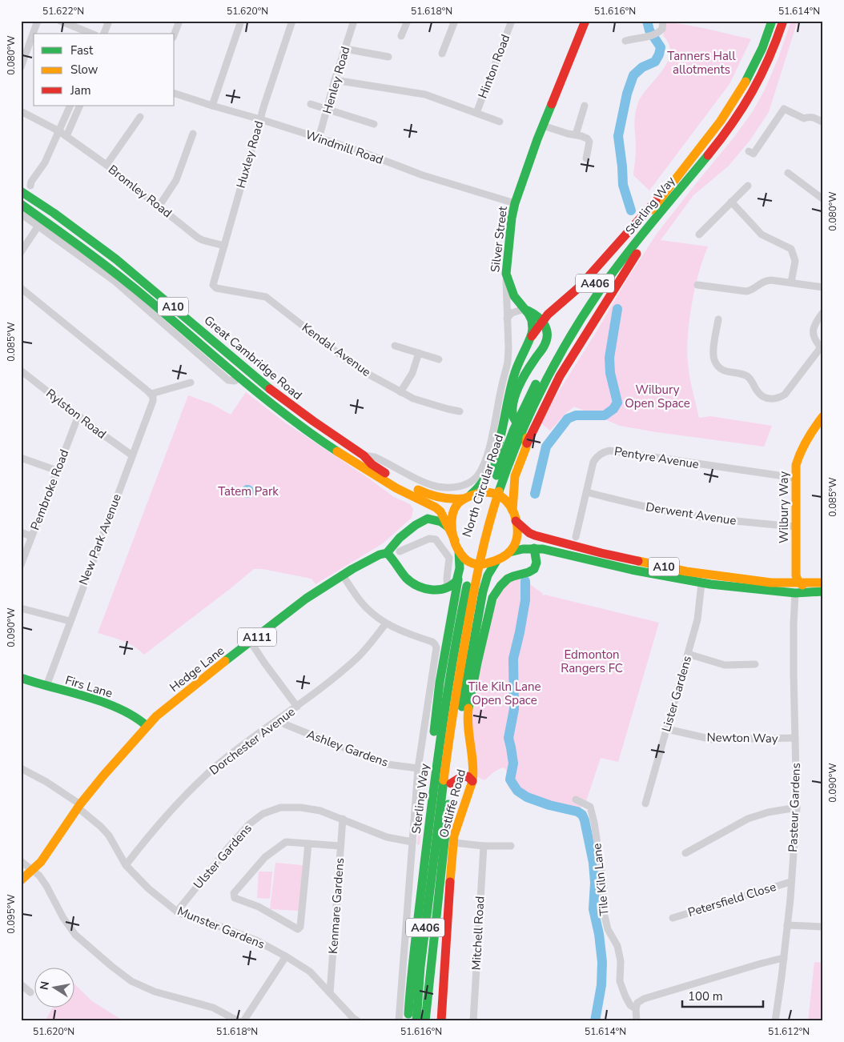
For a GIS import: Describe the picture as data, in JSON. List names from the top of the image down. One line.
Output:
{"streets":{"main road":["Sterling Way","Silver Street","A406","A10","Great Cambridge Road","North Circular Road","Wilbury Way","A111","Hedge Lane","Firs Lane","Ostliffe Road"],"street":["Hinton Road","Henley Road","Windmill Road","Huxley Road","Bromley Road","Kendal Avenue","Rylston Road","Pentyre Avenue","Pembroke Road","Derwent Avenue","New Park Avenue","Lister Gardens","Newton Way","Dorchester Avenue","Ashley Gardens","Pasteur Gardens","Ulster Gardens","Tile Kiln Lane","Petersfield Close","Kenmare Gardens","Munster Gardens","Mitchell Road"]},"crossings":[["Henley Road","Windmill Road"],["Windmill Road","Huxley Road"],["Windmill Road","Silver Street"],["Huxley Road","Bromley Road"],["Huxley Road","Kendal Avenue"],["Sterling Way","A406"],["Sterling Way","North Circular Road"],["Silver Street","Great Cambridge Road"],["A406","A10"],["A406","Great Cambridge Road"],["A10","Great Cambridge Road"],["A10","Wilbury Way"],["A10","Hedge Lane"],["A10","Lister Gardens"],["A10","Ostliffe Road"],["A10","Pasteur Gardens"],["Great Cambridge Road","Hedge Lane"],["Rylston Road","Pembroke Road"],["Rylston Road","New Park Avenue"],["Pentyre Avenue","Wilbury Way"],["Pentyre Avenue","Derwent Avenue"],["Wilbury Way","Derwent Avenue"],["New Park Avenue","Firs Lane"],["Hedge Lane","Firs Lane"],["Hedge Lane","Munster Gardens"],["Lister Gardens","Newton Way"],["Newton Way","Pasteur Gardens"],["Dorchester Avenue","Ashley Gardens"],["Dorchester Avenue","Munster Gardens"],["Pasteur Gardens","Petersfield Close"],["Ulster Gardens","Kenmare Gardens"],["Ulster Gardens","Munster Gardens"],["Kenmare Gardens","Munster Gardens"]],"parks":["Tanners Hall allotments","Wilbury Open Space","Tatem Park","Edmonton Rangers FC","Tile Kiln Lane Open Space"],"legend":["Fast","Slow","Jam"],"scale_bar":"100 m","north":"left","coordinates":["51.622°N","51.620°N","51.618°N","51.616°N","51.614°N","0.080°W","0.085°W","0.090°W","0.095°W","51.612°N"]}
